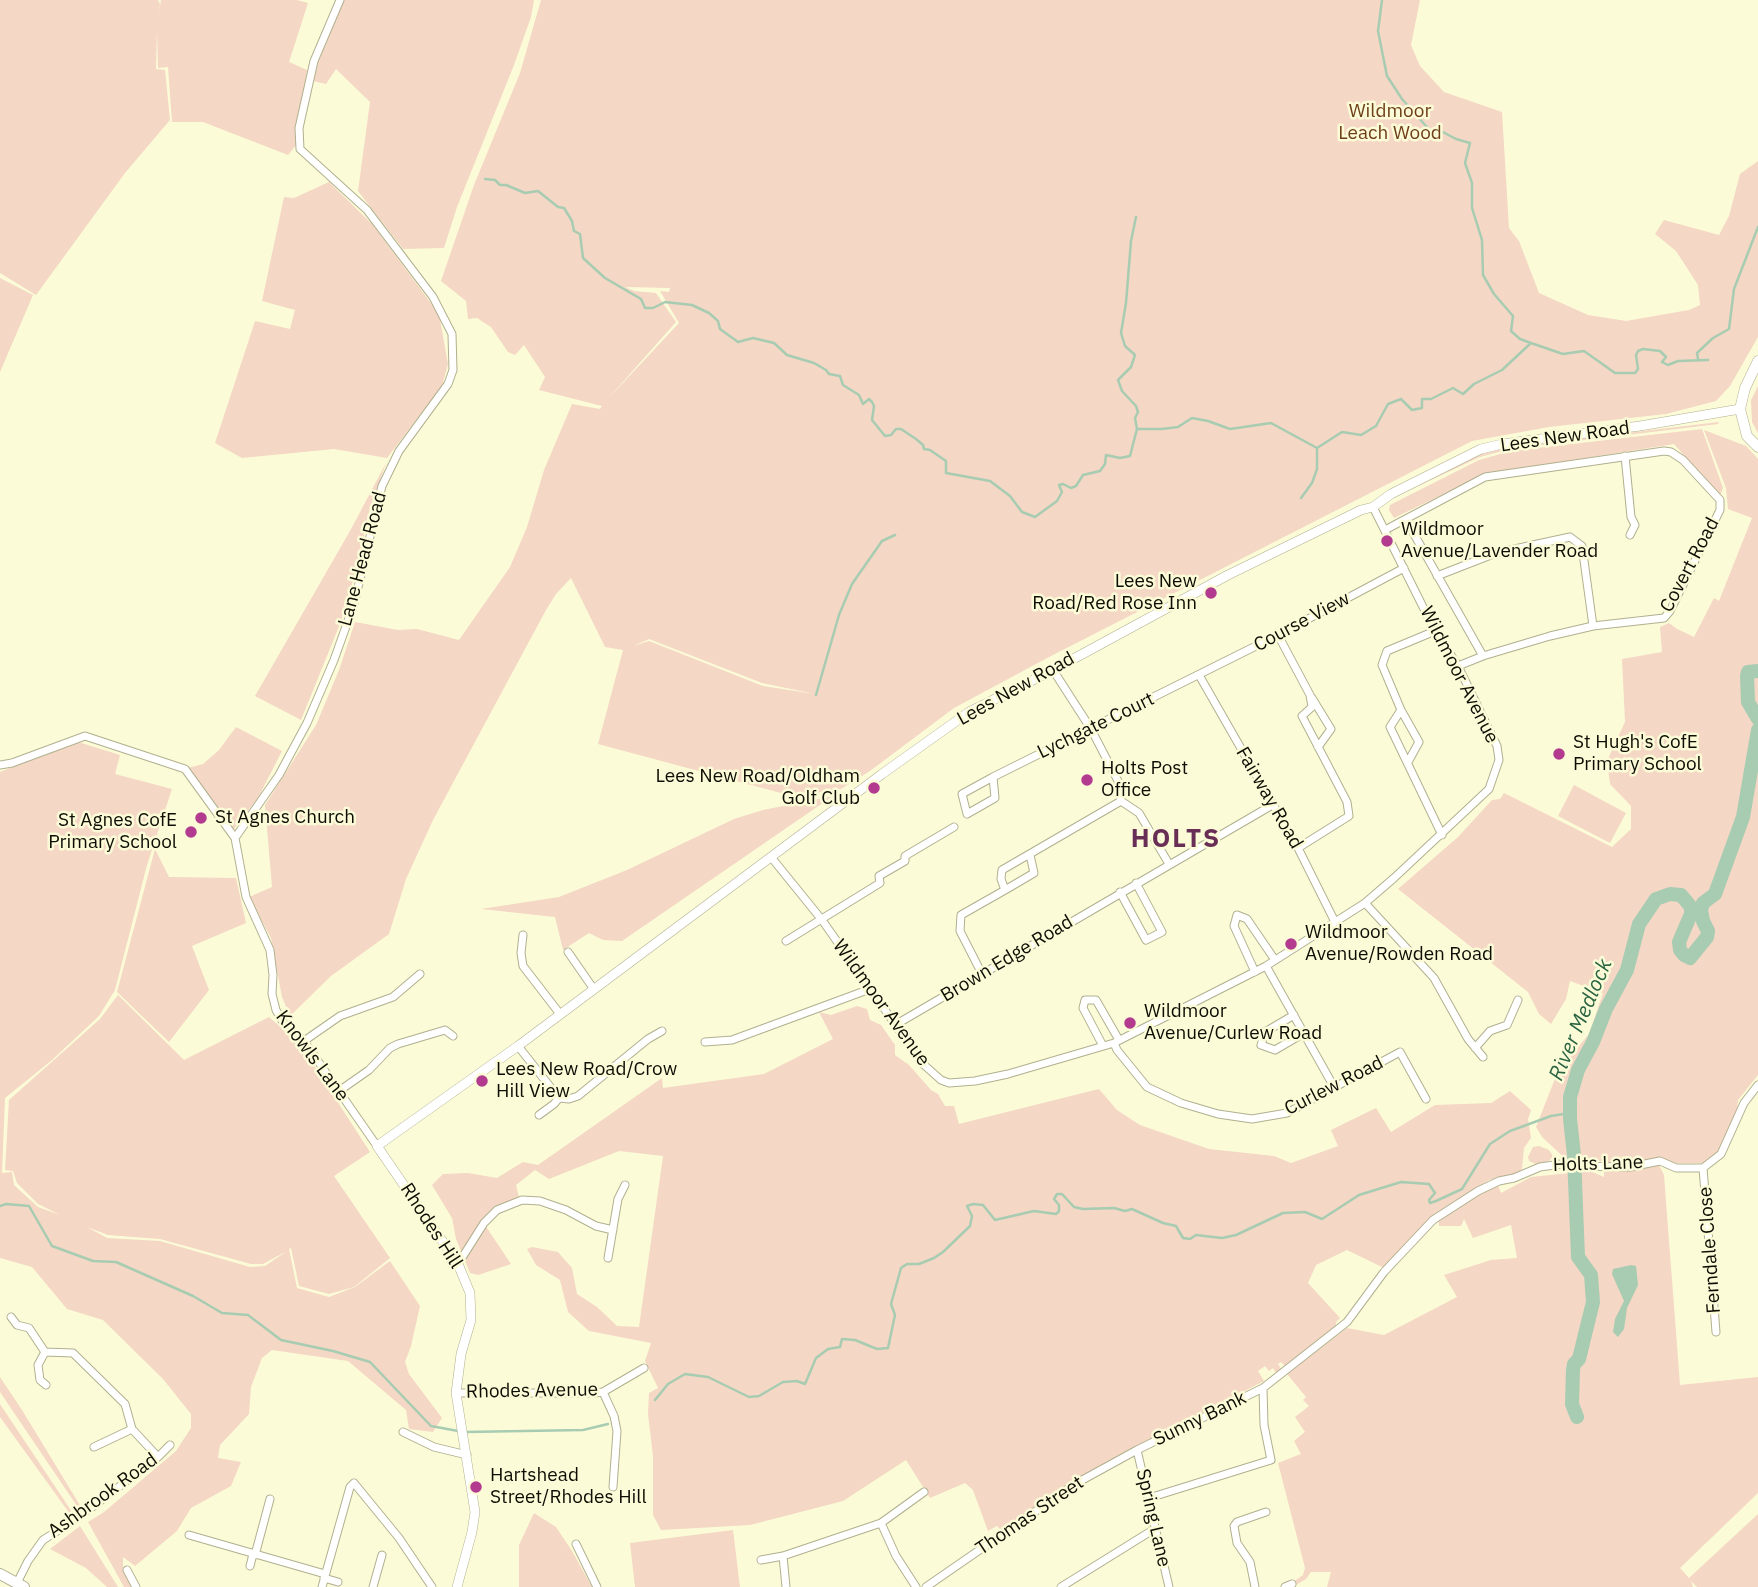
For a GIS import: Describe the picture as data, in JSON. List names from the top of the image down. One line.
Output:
{"streets":{"street":["Lees New Road","Lane Head Road","Covert Road","Course View","Wildmoor Avenue","Lychgate Court","Fairway Road","Brown Edge Road","Knowls Lane","Curlew Road","Holts Lane","Rhodes Hill","Ferndale Close","Rhodes Avenue","Sunny Bank","Ashbrook Road","Thomas Street","Spring Lane"]},"crossings":[["Lees New Road","Wildmoor Avenue"],["Lees New Road","Knowls Lane"],["Lees New Road","Rhodes Hill"],["Lane Head Road","Knowls Lane"],["Covert Road","Wildmoor Avenue"],["Course View","Wildmoor Avenue"],["Course View","Lychgate Court"],["Course View","Fairway Road"],["Wildmoor Avenue","Fairway Road"],["Wildmoor Avenue","Brown Edge Road"],["Wildmoor Avenue","Curlew Road"],["Lychgate Court","Fairway Road"],["Fairway Road","Brown Edge Road"],["Knowls Lane","Rhodes Hill"],["Holts Lane","Ferndale Close"],["Holts Lane","Sunny Bank"],["Rhodes Hill","Rhodes Avenue"],["Sunny Bank","Thomas Street"],["Sunny Bank","Spring Lane"],["Thomas Street","Spring Lane"]],"districts":["HOLTS"],"water":["River Medlock"],"parks":["Wildmoor Leach Wood"],"places":["Wildmoor Avenue/Lavender Road","Lees New Road/Red Rose Inn","St Hugh's CofE Primary School","Holts Post Office","Lees New Road/Oldham Golf Club","St Agnes Church","St Agnes CofE Primary School","Wildmoor Avenue/Rowden Road","Wildmoor Avenue/Curlew Road","Lees New Road/Crow Hill View","Hartshead Street/Rhodes Hill"]}
